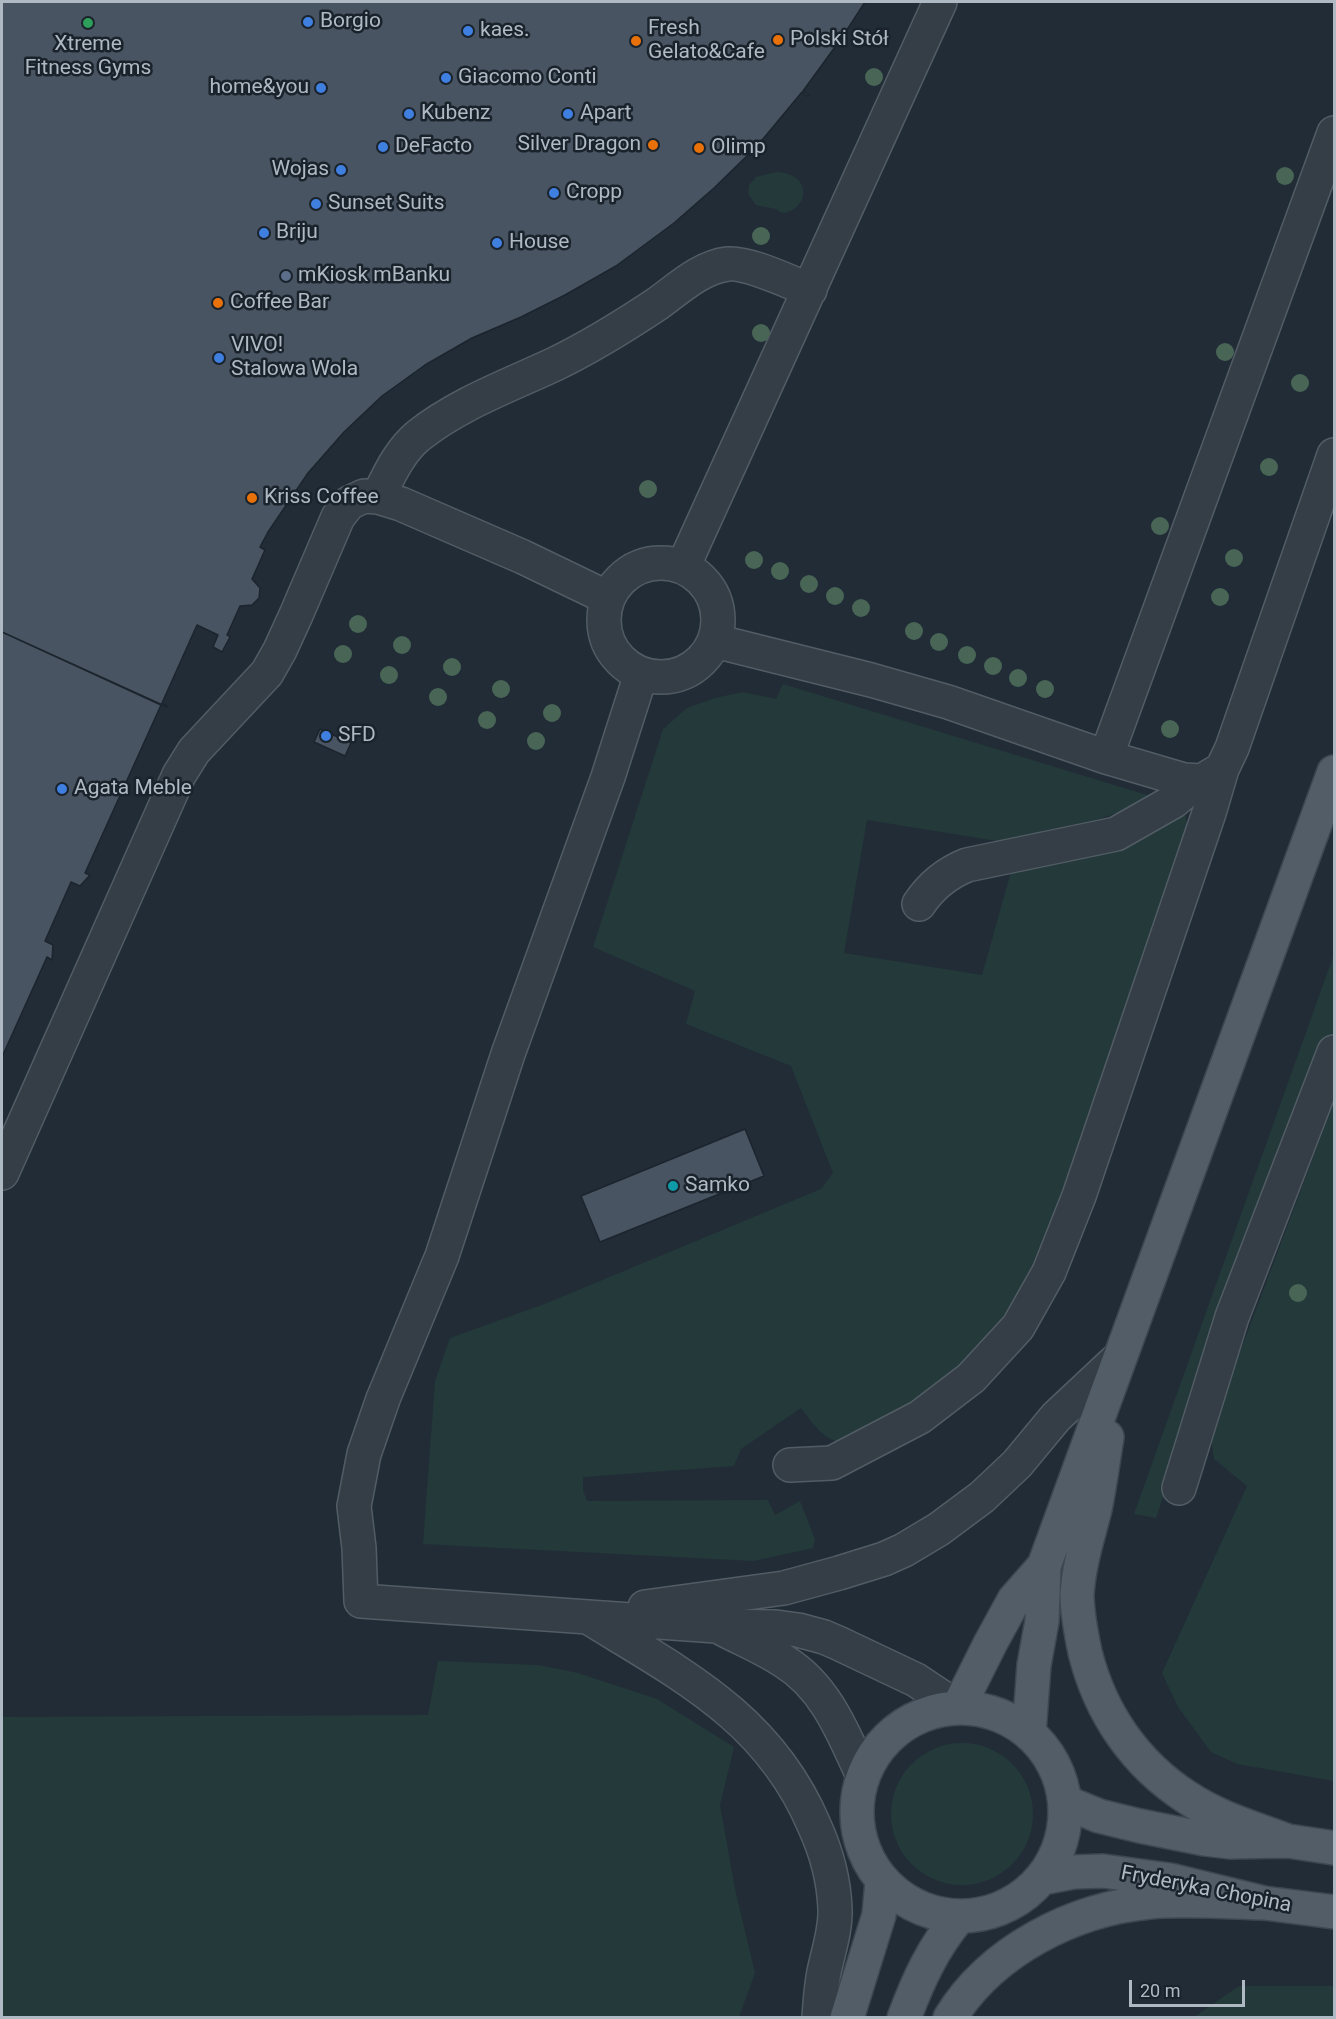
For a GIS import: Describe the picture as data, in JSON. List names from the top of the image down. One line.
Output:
{"streets":{"main road":["Fryderyka Chopina"]},"places":["Borgio","Xtreme Fitness Gyms","kaes.","Polski Stół","Fresh Gelato&Cafe","Giacomo Conti","home&you","Kubenz","Apart","Silver Dragon","DeFacto","Olimp","Wojas","Cropp","Sunset Suits","Briju","House","mKiosk mBanku","Coffee Bar","VIVO! Stalowa Wola","Kriss Coffee","SFD","Agata Meble","Samko"],"scale_bar":"20 m"}
